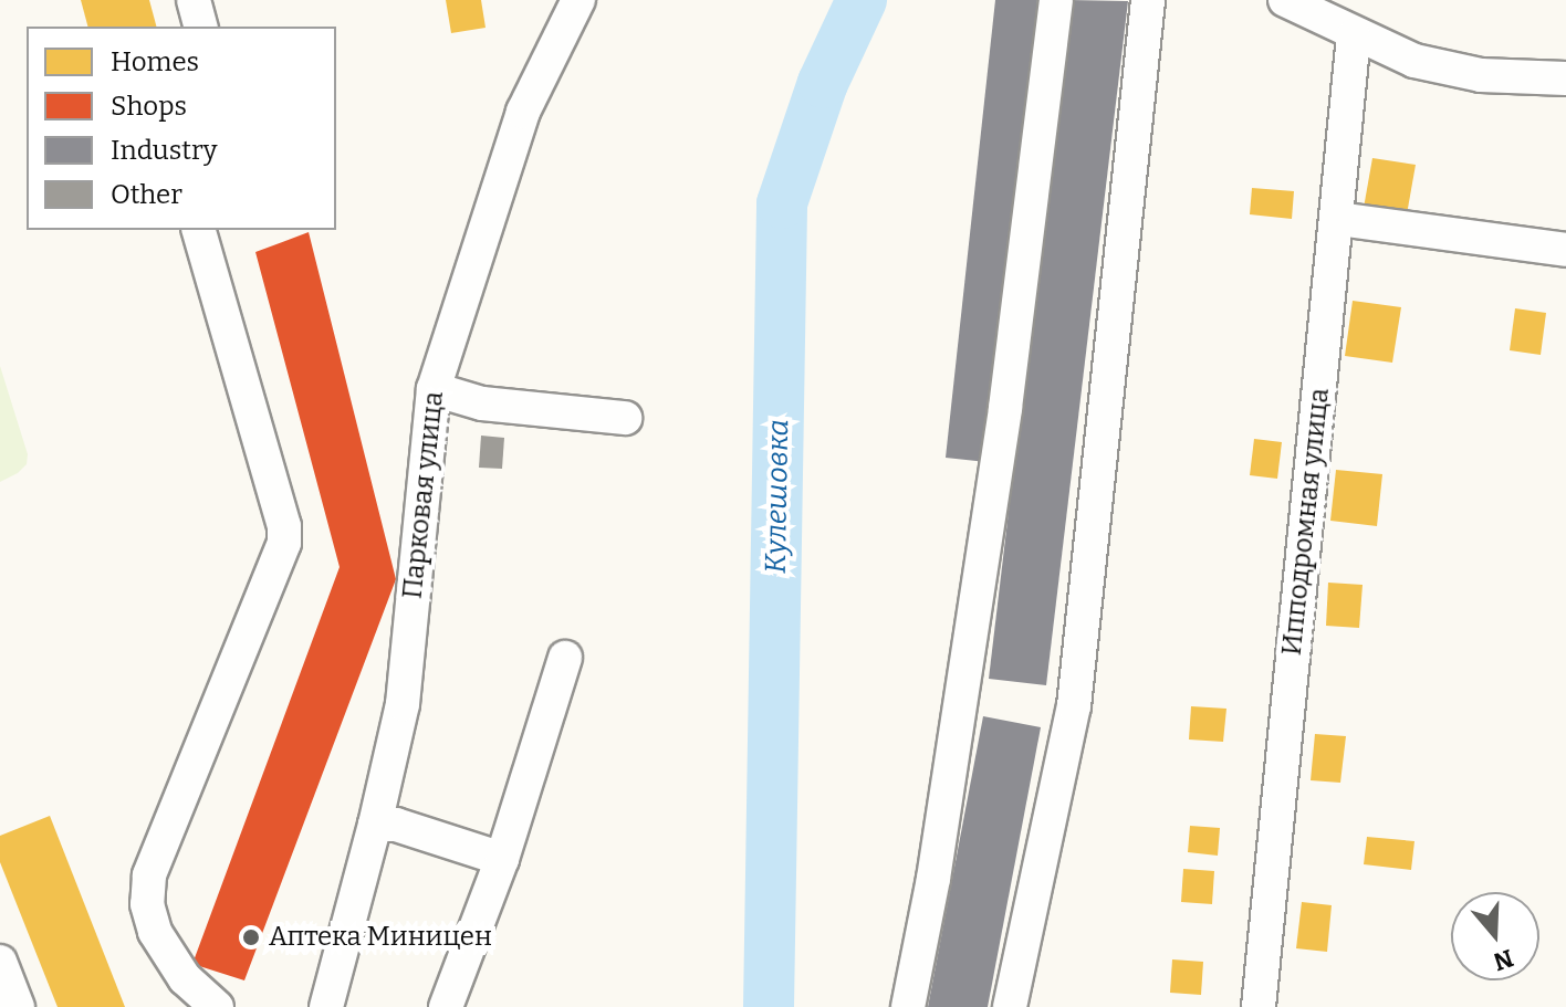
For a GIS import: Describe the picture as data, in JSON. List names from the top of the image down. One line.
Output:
{"streets":{"street":["Парковая улица","Ипподромная улица"]},"water":["Кулешовка"],"places":["Аптека Миницен"],"legend":["Homes","Shops","Industry","Other"],"north":"bottom"}
